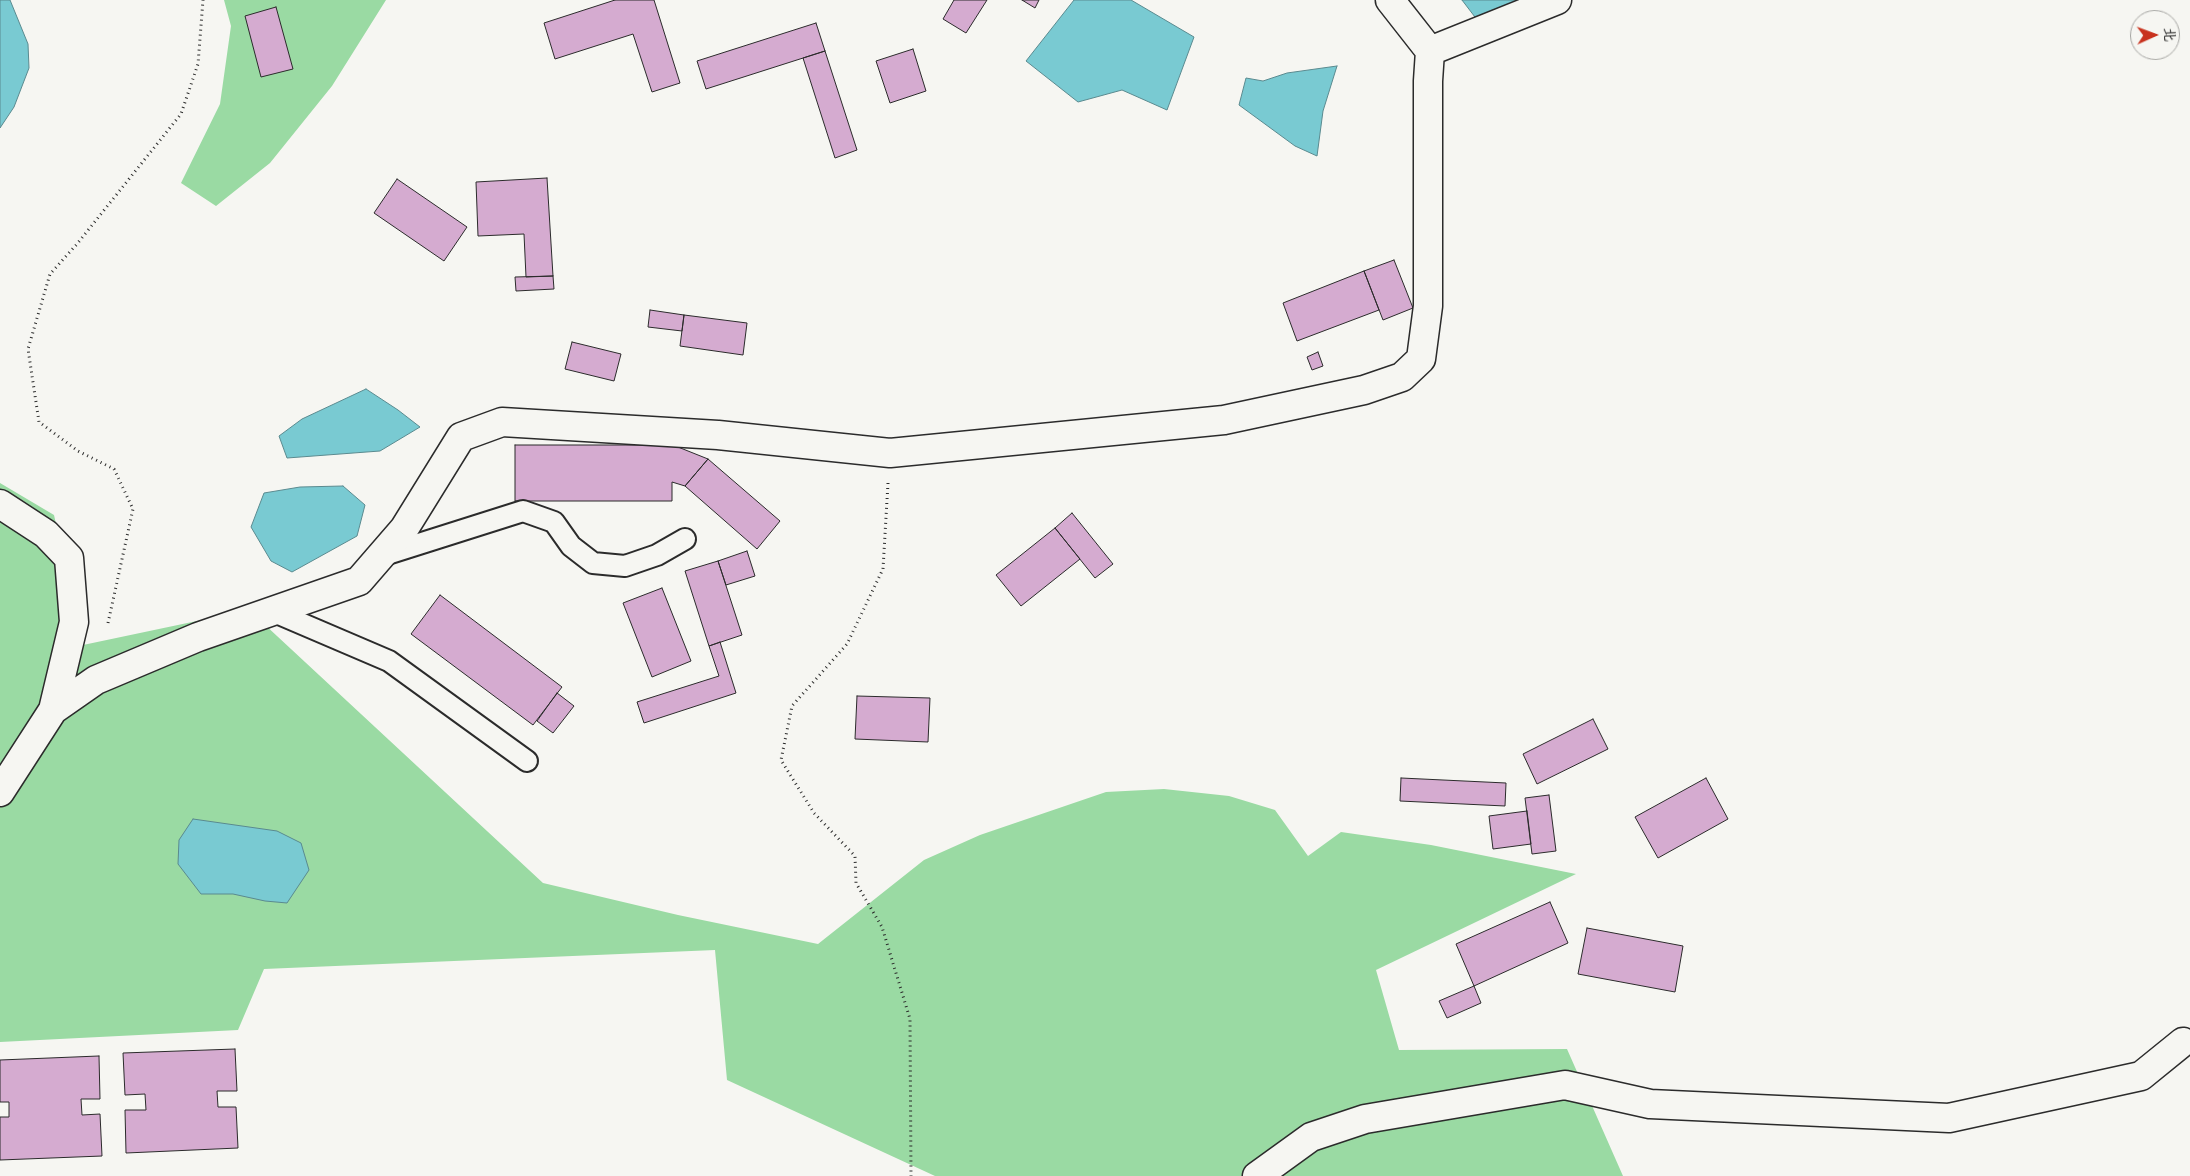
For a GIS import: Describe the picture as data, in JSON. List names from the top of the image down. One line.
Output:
{"north":"right"}
